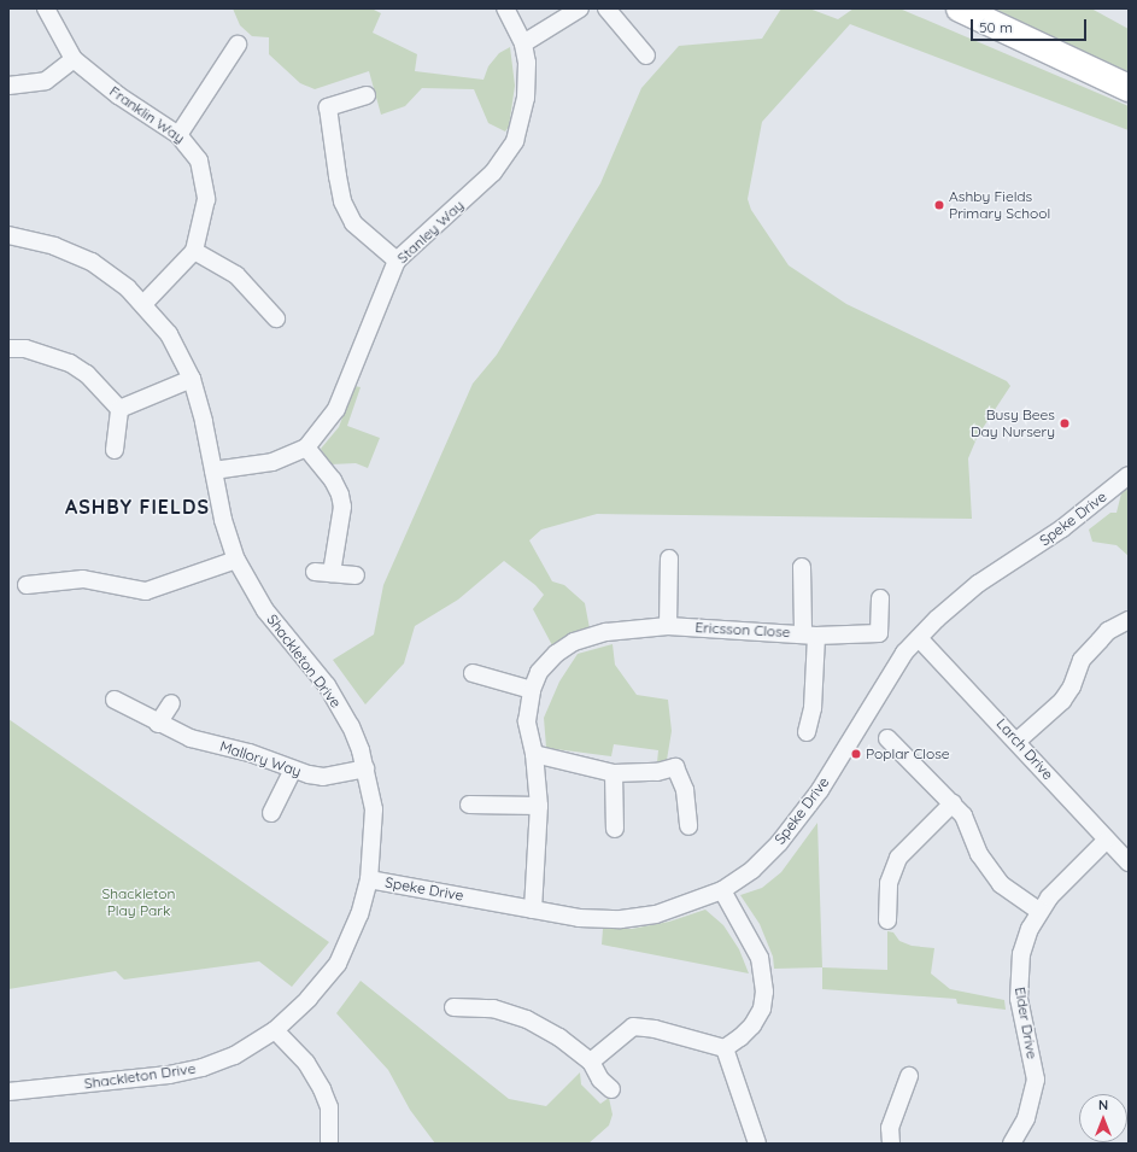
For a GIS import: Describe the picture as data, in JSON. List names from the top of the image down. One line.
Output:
{"streets":{"street":["Franklin Way","Stanley Way","Speke Drive","Ericsson Close","Shackleton Drive","Larch Drive","Mallory Way","Elder Drive"]},"crossings":[["Stanley Way","Shackleton Drive"],["Speke Drive","Ericsson Close"],["Speke Drive","Shackleton Drive"],["Speke Drive","Larch Drive"],["Shackleton Drive","Mallory Way"],["Larch Drive","Elder Drive"]],"districts":["ASHBY FIELDS"],"parks":["Shackleton Play Park"],"places":["Ashby Fields Primary School","Busy Bees Day Nursery","Poplar Close"],"scale_bar":"50 m","north":"top"}
